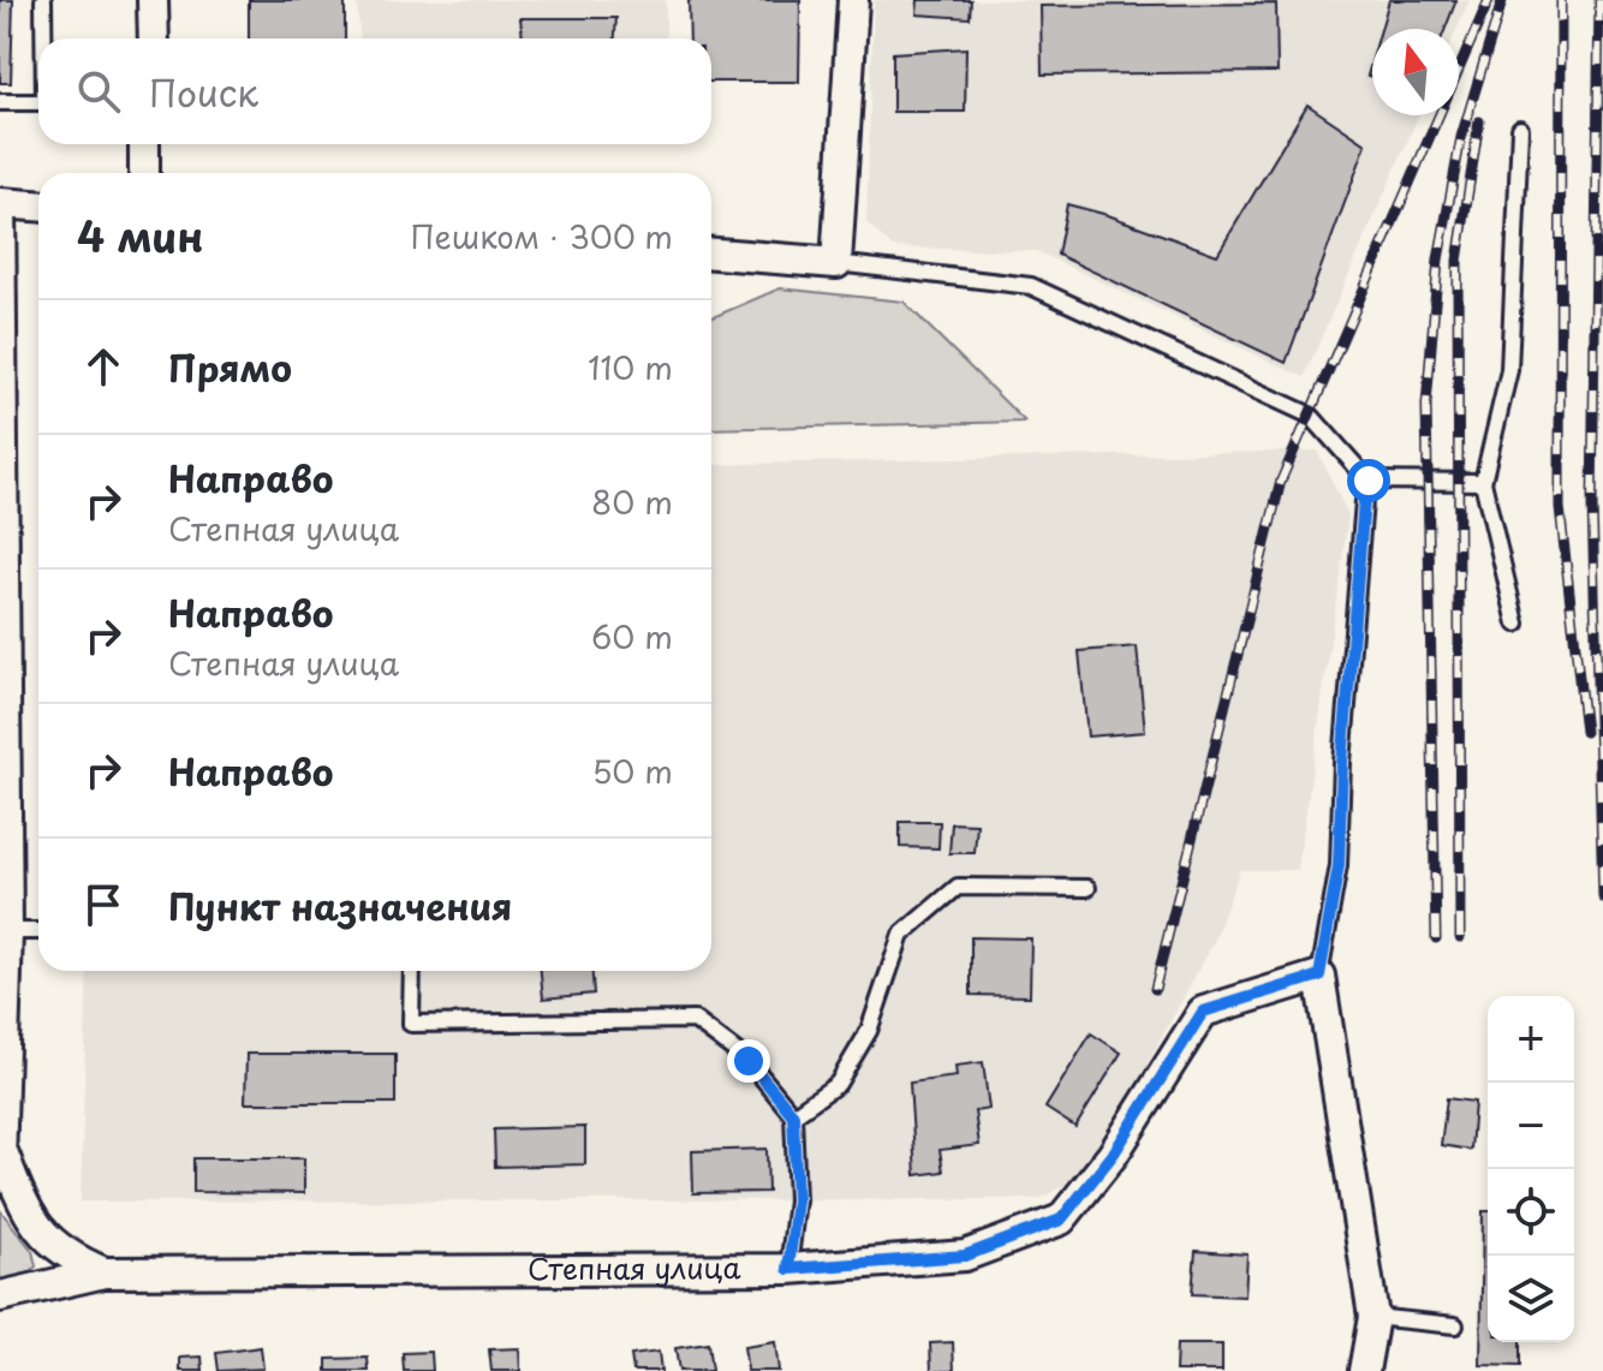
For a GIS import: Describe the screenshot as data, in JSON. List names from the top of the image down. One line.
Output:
{"streets":{"street":["Степная улица"]},"north":"top","page":{"search":"Поиск","heading":["4 мин","Пешком · 300 m"],"list":[["Прямо","110 m"],["Направо","Степная улица","80 m"],["Направо","Степная улица","60 m"],["Направо","50 m"],"Пункт назначения"],"map_buttons":["+","−"]}}
